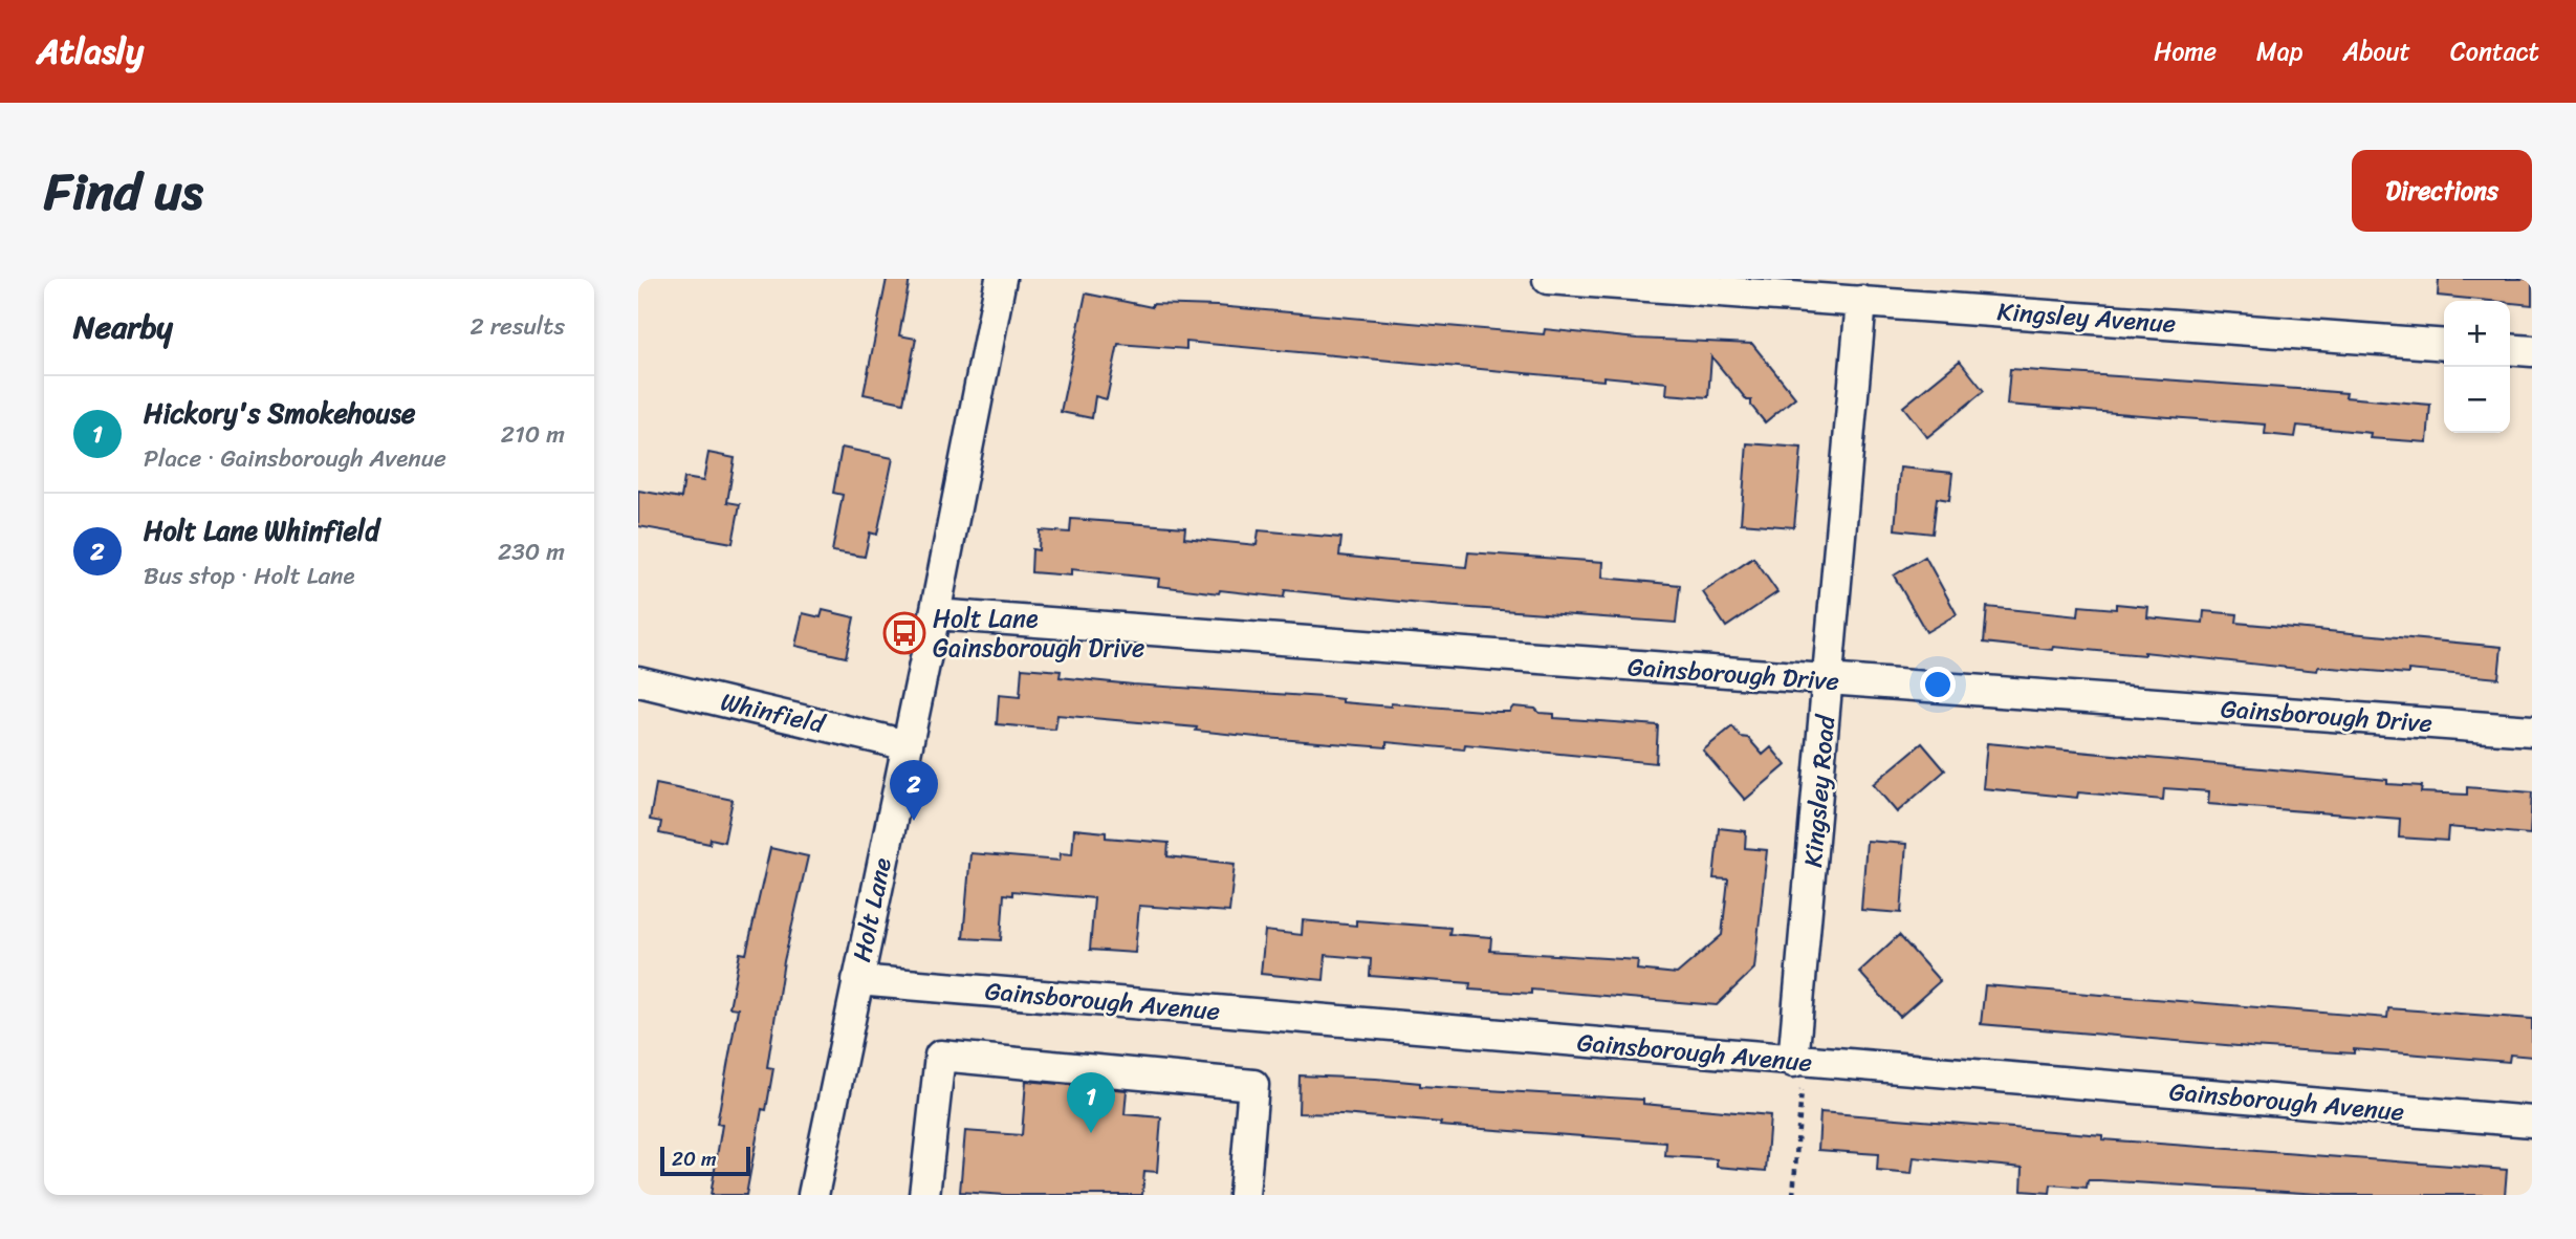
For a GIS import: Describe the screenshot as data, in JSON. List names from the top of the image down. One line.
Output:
{"streets":{"street":["Kingsley Avenue","Gainsborough Drive","Whinfield","Kingsley Road","Holt Lane","Gainsborough Avenue"]},"crossings":[["Kingsley Avenue","Kingsley Road"],["Gainsborough Drive","Kingsley Road"],["Gainsborough Drive","Holt Lane"],["Whinfield","Holt Lane"],["Kingsley Road","Gainsborough Avenue"],["Holt Lane","Gainsborough Avenue"]],"places":{"bus stop":["Holt Lane Gainsborough Drive"]},"scale_bar":"20 m","page":{"header":"Atlasly","nav":["Home","Map","About","Contact"],"title":"Find us","buttons":"Directions","heading":["Nearby","2 results"],"map_buttons":["+","−"],"list":[{"mark":"1","name":"Hickory's Smokehouse","note":"Place · Gainsborough Avenue","value":"210 m"},{"mark":"2","name":"Holt Lane Whinfield","note":"Bus stop · Holt Lane","value":"230 m"}],"pins":["2","1"],"scale":"20 m"}}
